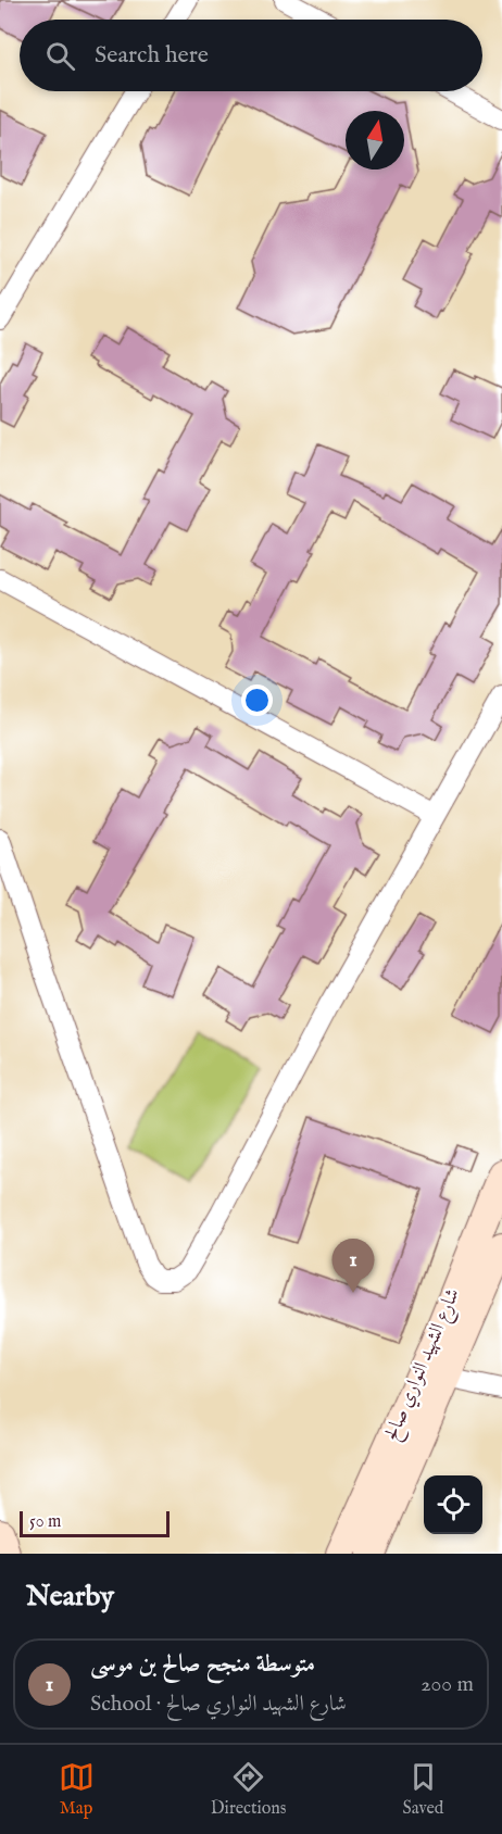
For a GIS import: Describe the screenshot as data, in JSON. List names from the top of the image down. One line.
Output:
{"streets":{"street":["شارع الشهيد النواري صالح"]},"scale_bar":"50 m","north":"top","page":{"search":"Search here","pins":"1","scale":"50 m","heading":"Nearby","list":[{"mark":"1","name":"متوسطة منجح صالح بن موسى","note":"School · شارع الشهيد النواري صالح","value":"200 m"}],"nav":["Map","Directions","Saved"]}}
